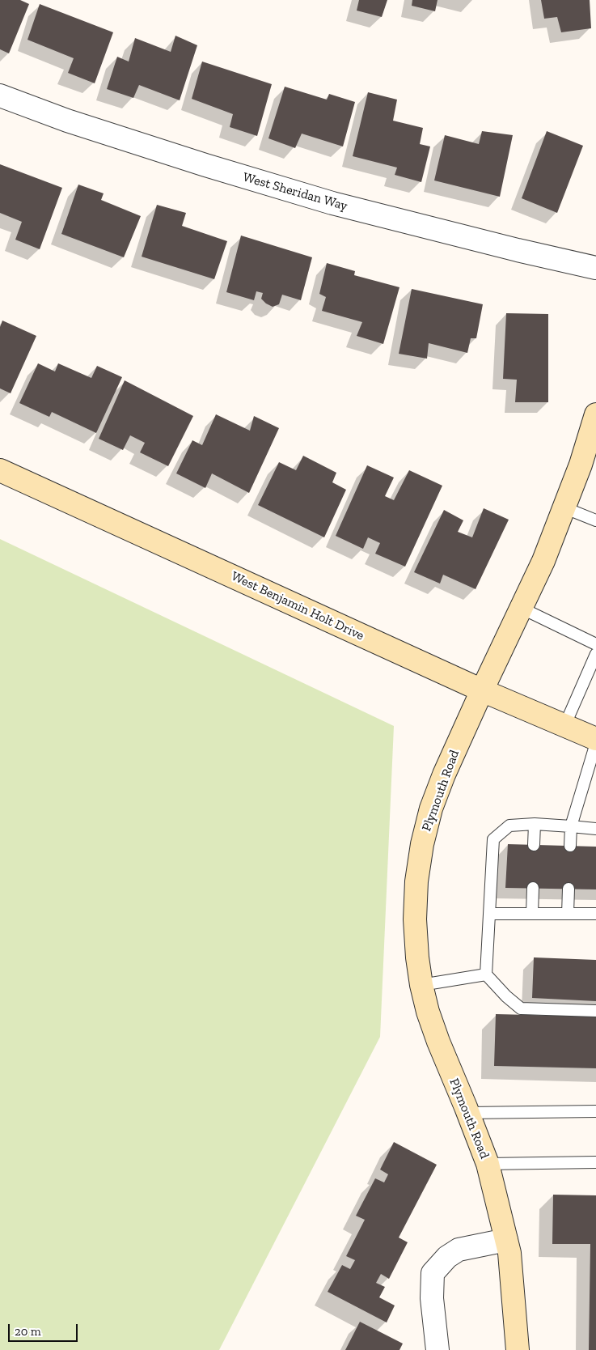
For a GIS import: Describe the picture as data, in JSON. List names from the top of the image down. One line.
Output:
{"streets":{"street":["West Sheridan Way","West Benjamin Holt Drive","Plymouth Road"]},"crossings":[["West Benjamin Holt Drive","Plymouth Road"]],"scale_bar":"20 m"}
